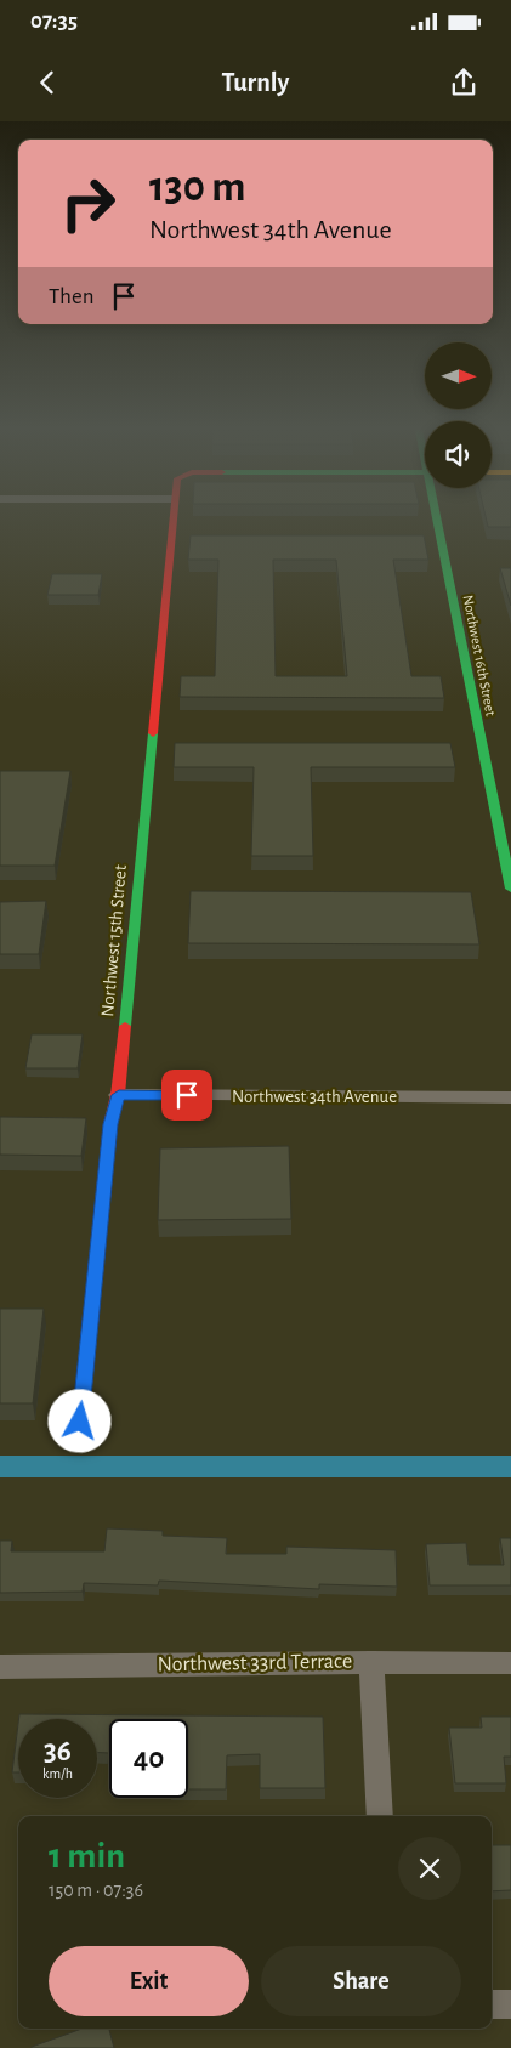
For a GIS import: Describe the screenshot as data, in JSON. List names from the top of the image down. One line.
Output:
{"streets":{"street":["Northwest 16th Street","Northwest 15th Street","Northwest 34th Avenue","Northwest 33rd Terrace"]},"crossings":[["Northwest 15th Street","Northwest 34th Avenue"]],"north":"right","page":{"status":"07:35","header":"Turnly","turn":["130 m","Northwest 34th Avenue"],"then":"Then","speed":"36 km/h","limit":"40","heading":["1 min","150 m · 07:36"],"buttons":["Exit","Share"]}}
